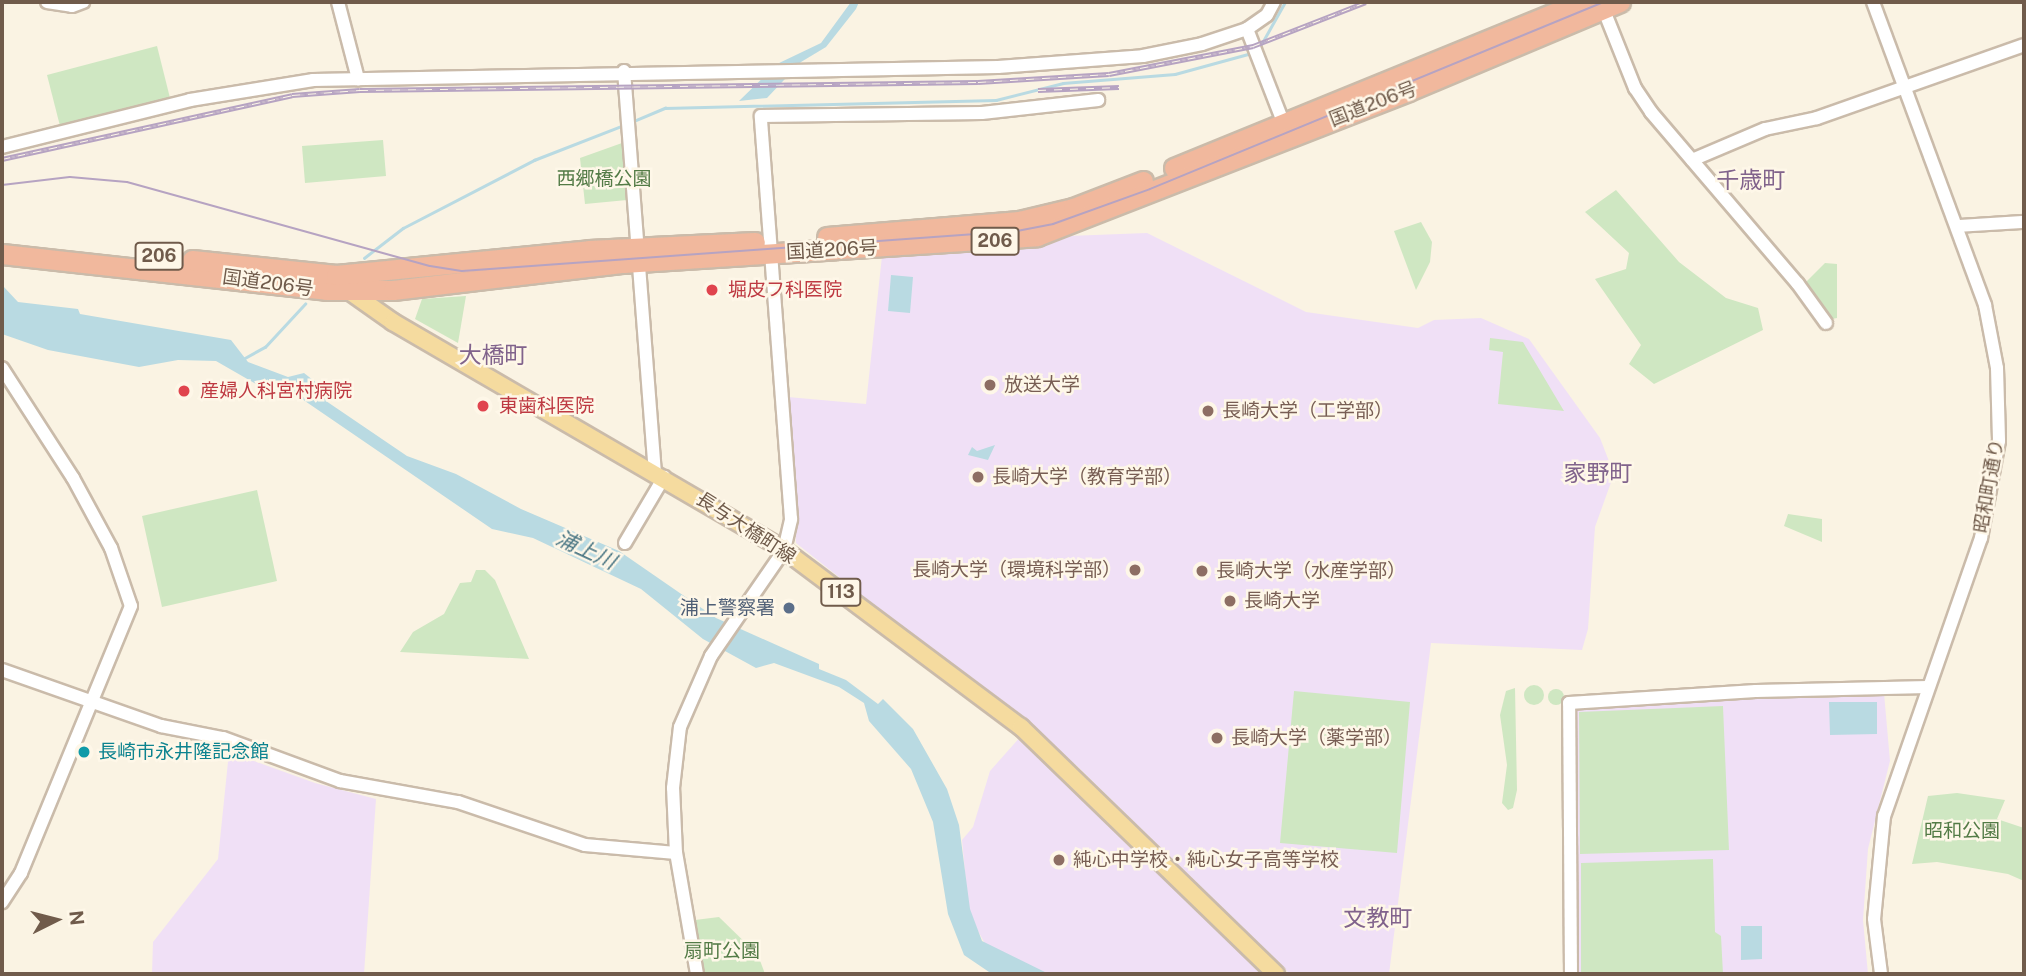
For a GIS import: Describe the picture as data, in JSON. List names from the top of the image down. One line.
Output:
{"streets":{"highway":["国道206号","206"],"main road":["長与大橋町線","113"],"street":["昭和町通り"]},"crossings":[["国道206号","長与大橋町線"]],"districts":["千歳町","大橋町","家野町","文教町"],"water":["浦上川"],"parks":["西郷橋公園","昭和公園","扇町公園"],"places":["堀皮フ科医院","放送大学","産婦人科宮村病院","東歯科医院","長崎大学（工学部）","長崎大学（教育学部）","長崎大学（環境科学部）","長崎大学（水産学部）","長崎大学","浦上警察署","長崎大学（薬学部）","長崎市永井隆記念館","純心中学校・純心女子高等学校"],"north":"right"}
